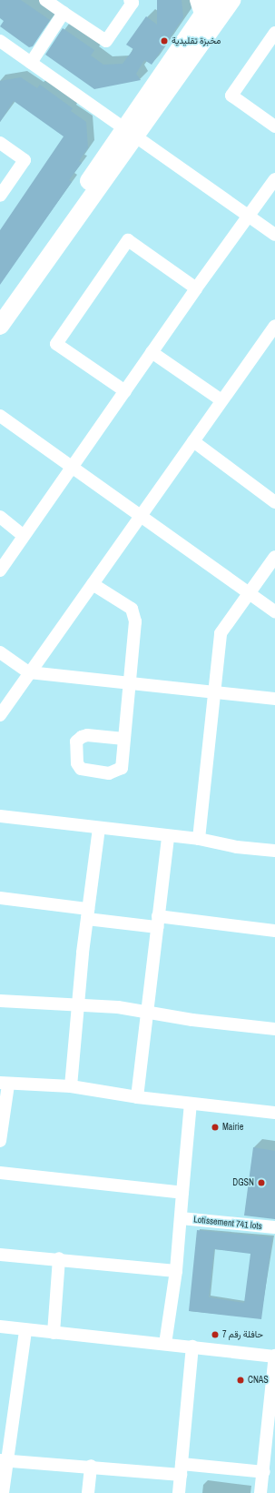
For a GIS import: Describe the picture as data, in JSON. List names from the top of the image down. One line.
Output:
{"streets":{"street":["Lotissement 741 lots"]},"places":["مخبزة تقليدية","Mairie","DGSN","حافلة رقم 7","CNAS"]}
